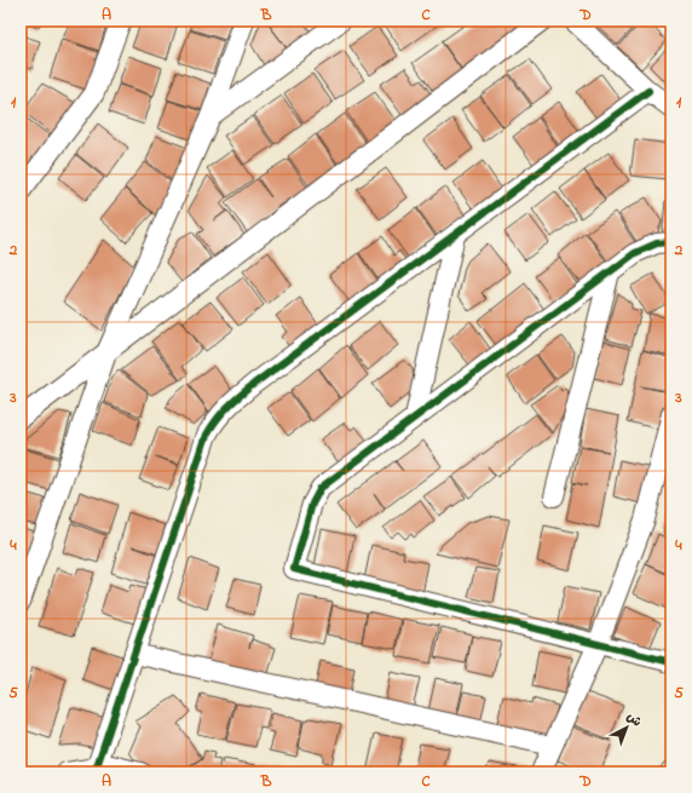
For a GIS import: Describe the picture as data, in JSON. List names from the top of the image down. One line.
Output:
{"north":"top right","grid":{"columns":["A","B","C","D"],"rows":["1","2","3","4","5"]}}
